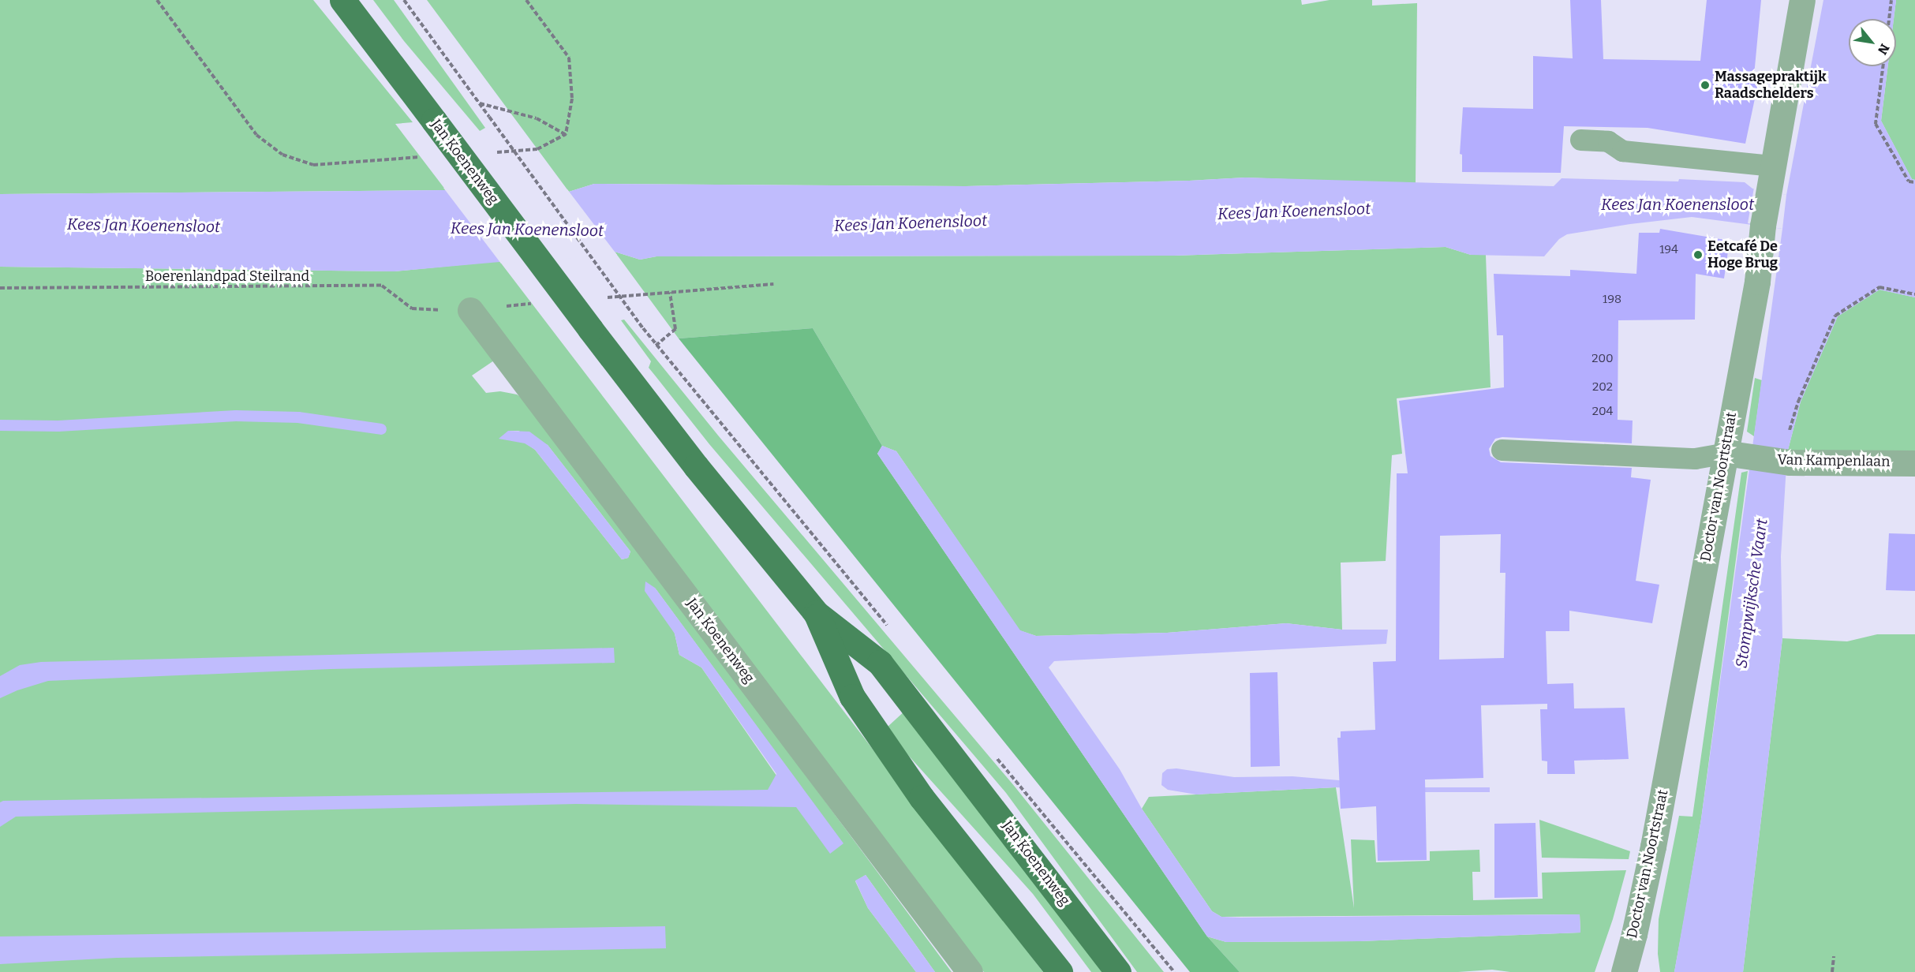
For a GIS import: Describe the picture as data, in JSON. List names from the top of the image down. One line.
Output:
{"streets":{"main road":["Jan Koenenweg"],"street":["Van Kampenlaan","Doctor van Noortstraat"],"path":["Boerenlandpad Steilrand"]},"crossings":[["Jan Koenenweg","Boerenlandpad Steilrand"],["Van Kampenlaan","Doctor van Noortstraat"]],"water":["Kees Jan Koenensloot","Stompwijksche Vaart"],"places":["Massagepraktijk Raadschelders","Eetcafé De Hoge Brug"],"house_numbers":["194","198","200","202","204"],"north":"bottom right"}
